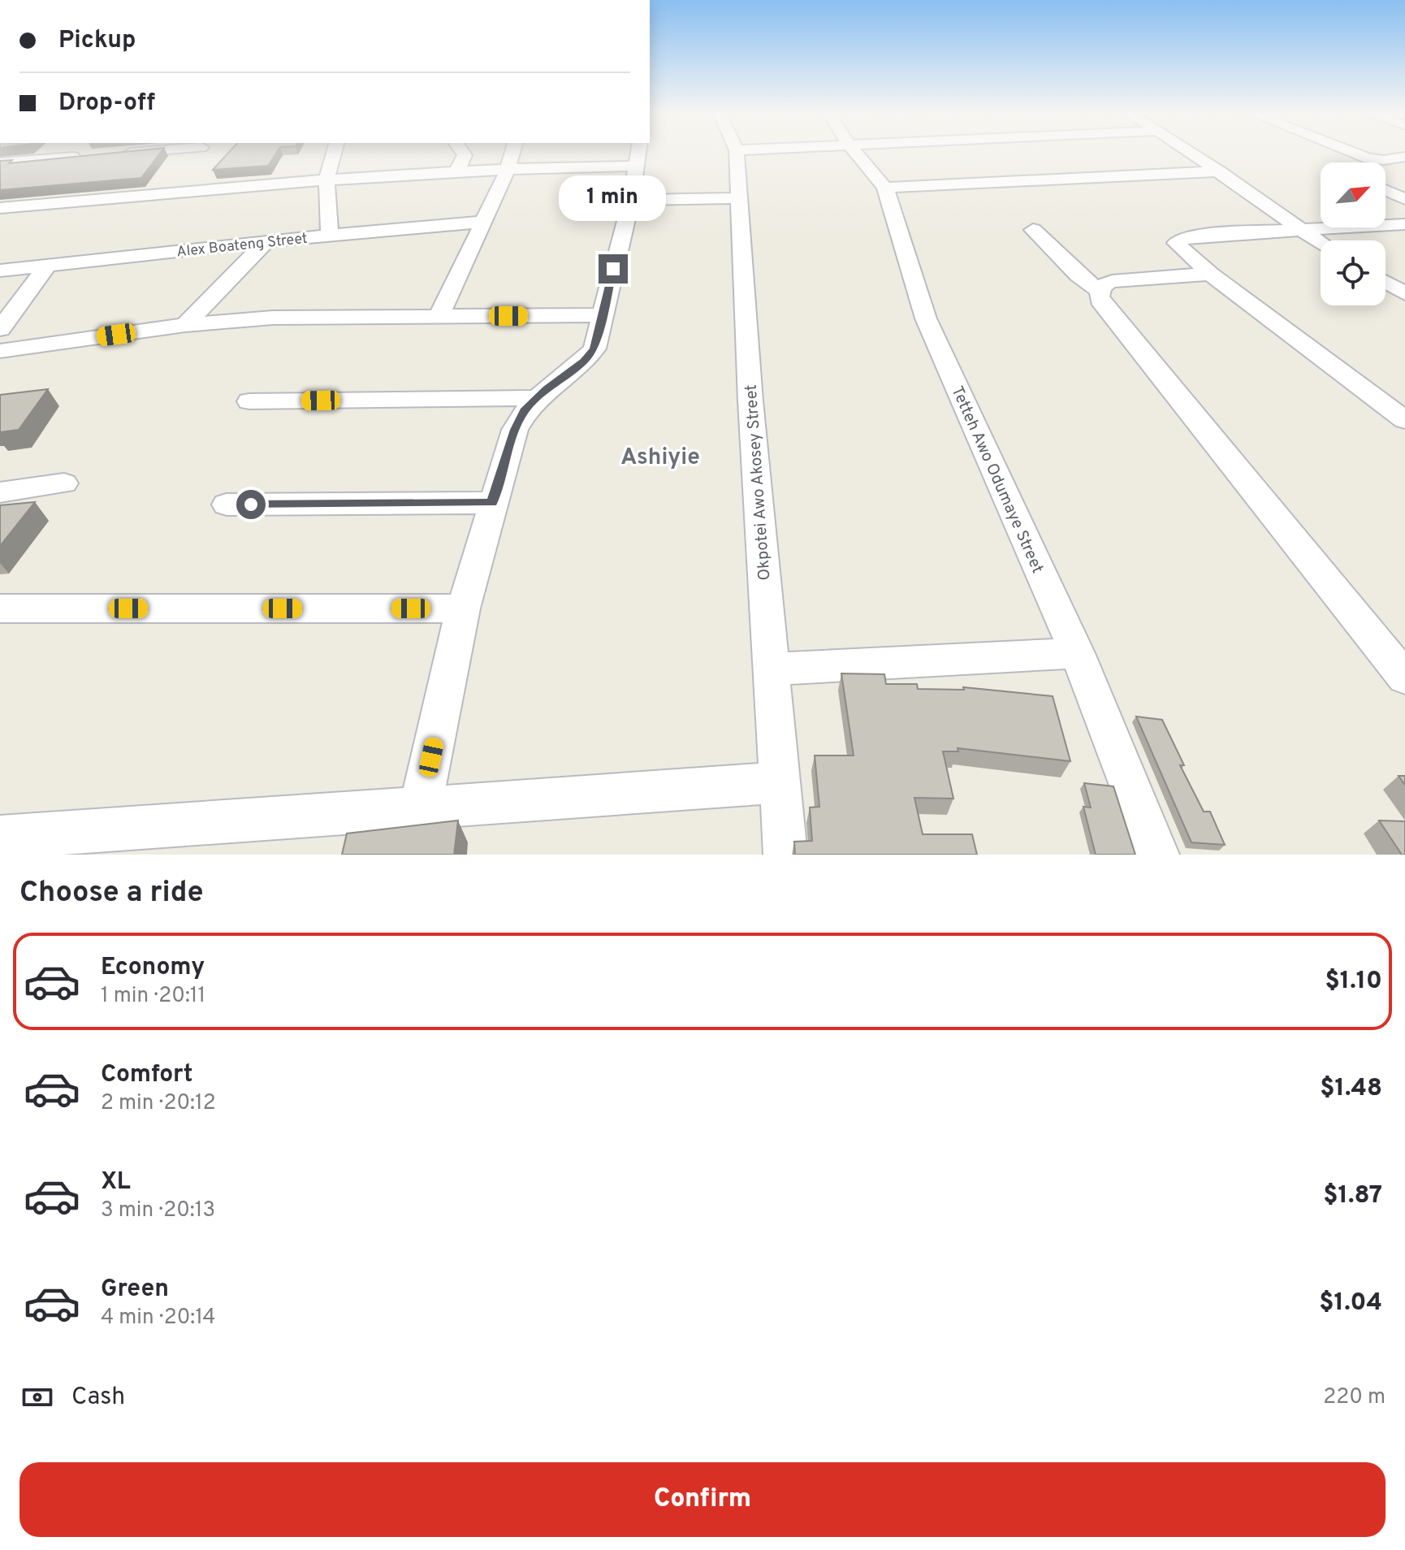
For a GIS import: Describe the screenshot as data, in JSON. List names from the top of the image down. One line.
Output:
{"streets":{"street":["Alex Boateng Street","Tetteh Awo Odumaye Street","Okpotei Awo Akosey Street"]},"districts":["Ashiyie"],"north":"top right","page":{"banner":["Pickup","Drop-off"],"bubble":"1 min","heading":"Choose a ride","list":[{"name":"Economy","note":"1 min · 20:11","value":"$1.10"},{"name":"Comfort","note":"2 min · 20:12","value":"$1.48"},{"name":"XL","note":"3 min · 20:13","value":"$1.87"},{"name":"Green","note":"4 min · 20:14","value":"$1.04"}],"pay":["Cash","220 m"],"buttons":"Confirm"}}
